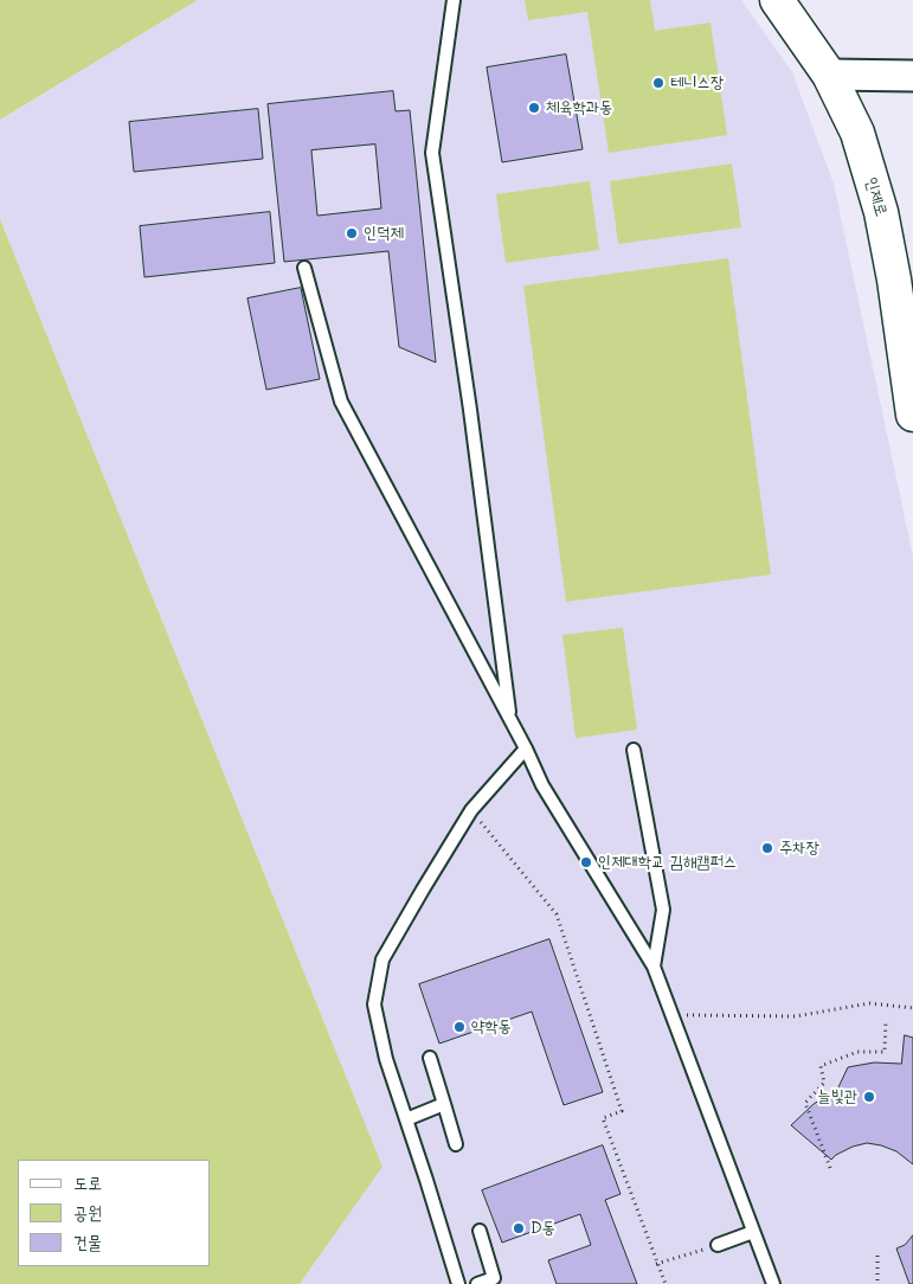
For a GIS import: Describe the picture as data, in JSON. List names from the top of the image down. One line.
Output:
{"streets":{"main road":["인제로"]},"places":["테니스장","체육학과동","인덕제","주차장","인제대학교 김해캠퍼스","약학동","늘빛관","D동"],"legend":["도로","공원","건물"]}
